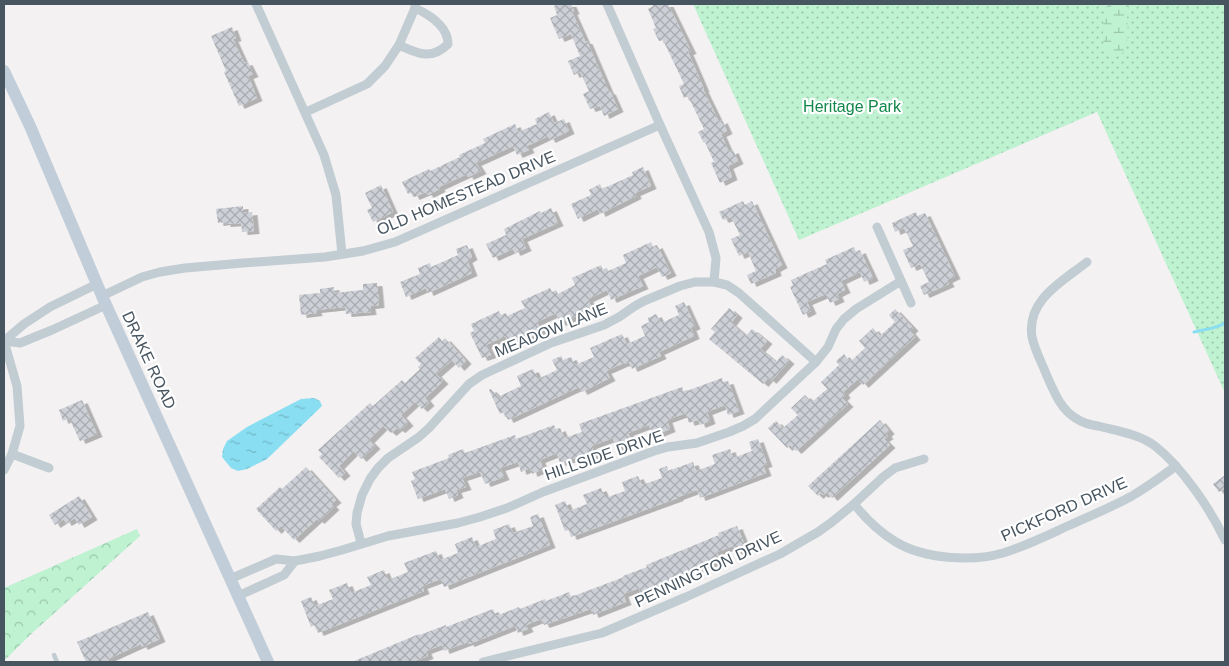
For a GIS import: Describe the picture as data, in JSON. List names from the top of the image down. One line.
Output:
{"streets":{"street":["OLD HOMESTEAD DRIVE","MEADOW LANE","DRAKE ROAD","HILLSIDE DRIVE","PICKFORD DRIVE","PENNINGTON DRIVE"]},"crossings":[["OLD HOMESTEAD DRIVE","DRAKE ROAD"],["MEADOW LANE","HILLSIDE DRIVE"],["DRAKE ROAD","HILLSIDE DRIVE"],["PICKFORD DRIVE","PENNINGTON DRIVE"]],"parks":["Heritage Park"]}
